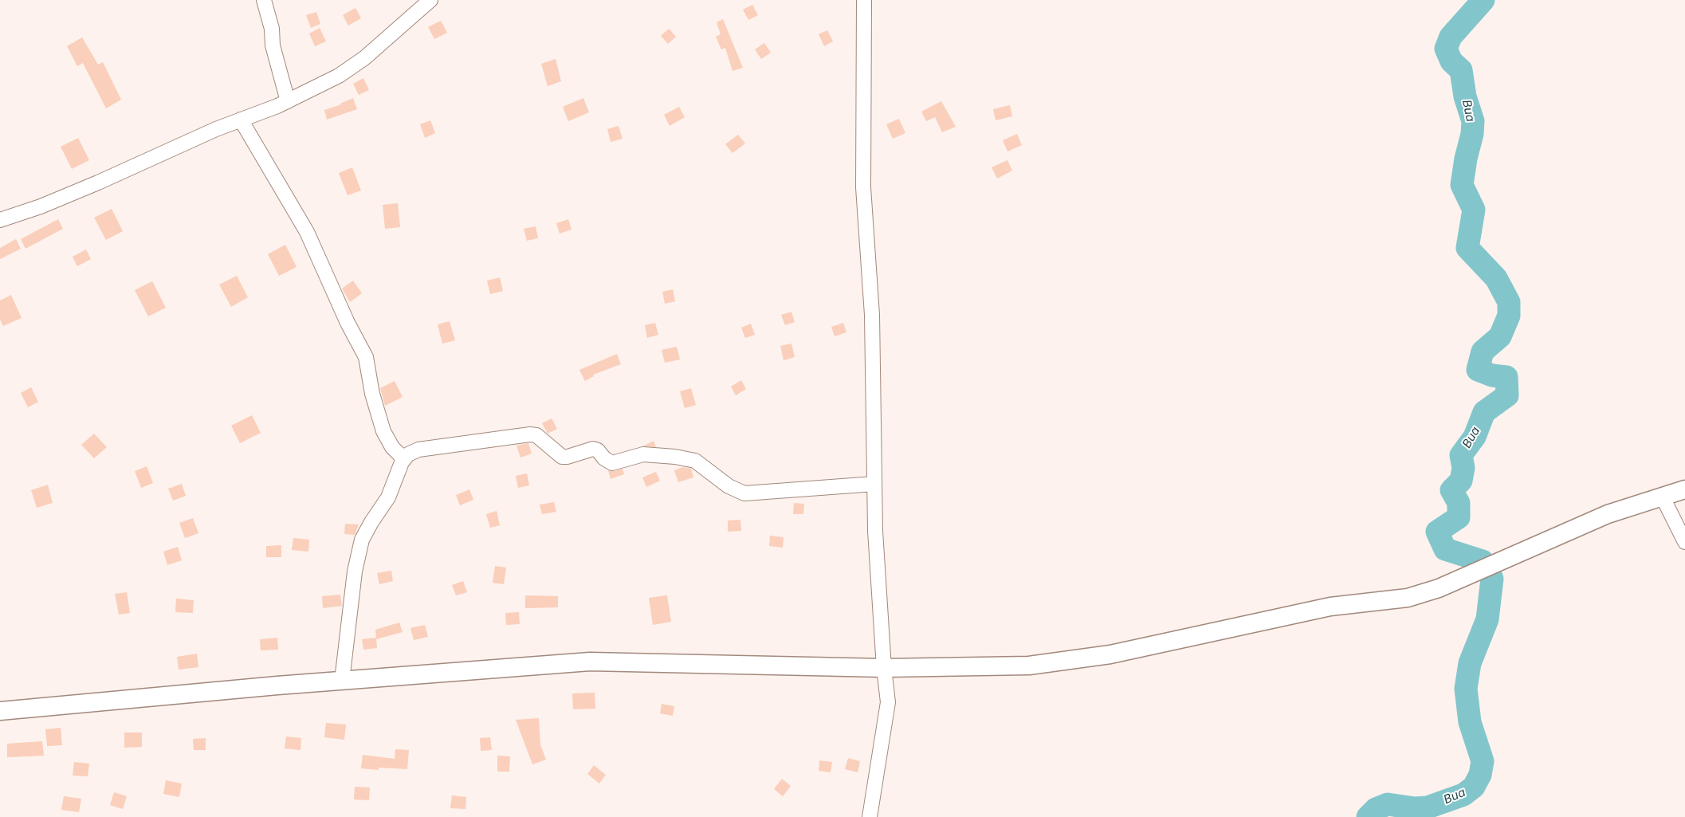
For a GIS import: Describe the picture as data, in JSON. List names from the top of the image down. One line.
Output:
{"water":["Bua"]}
